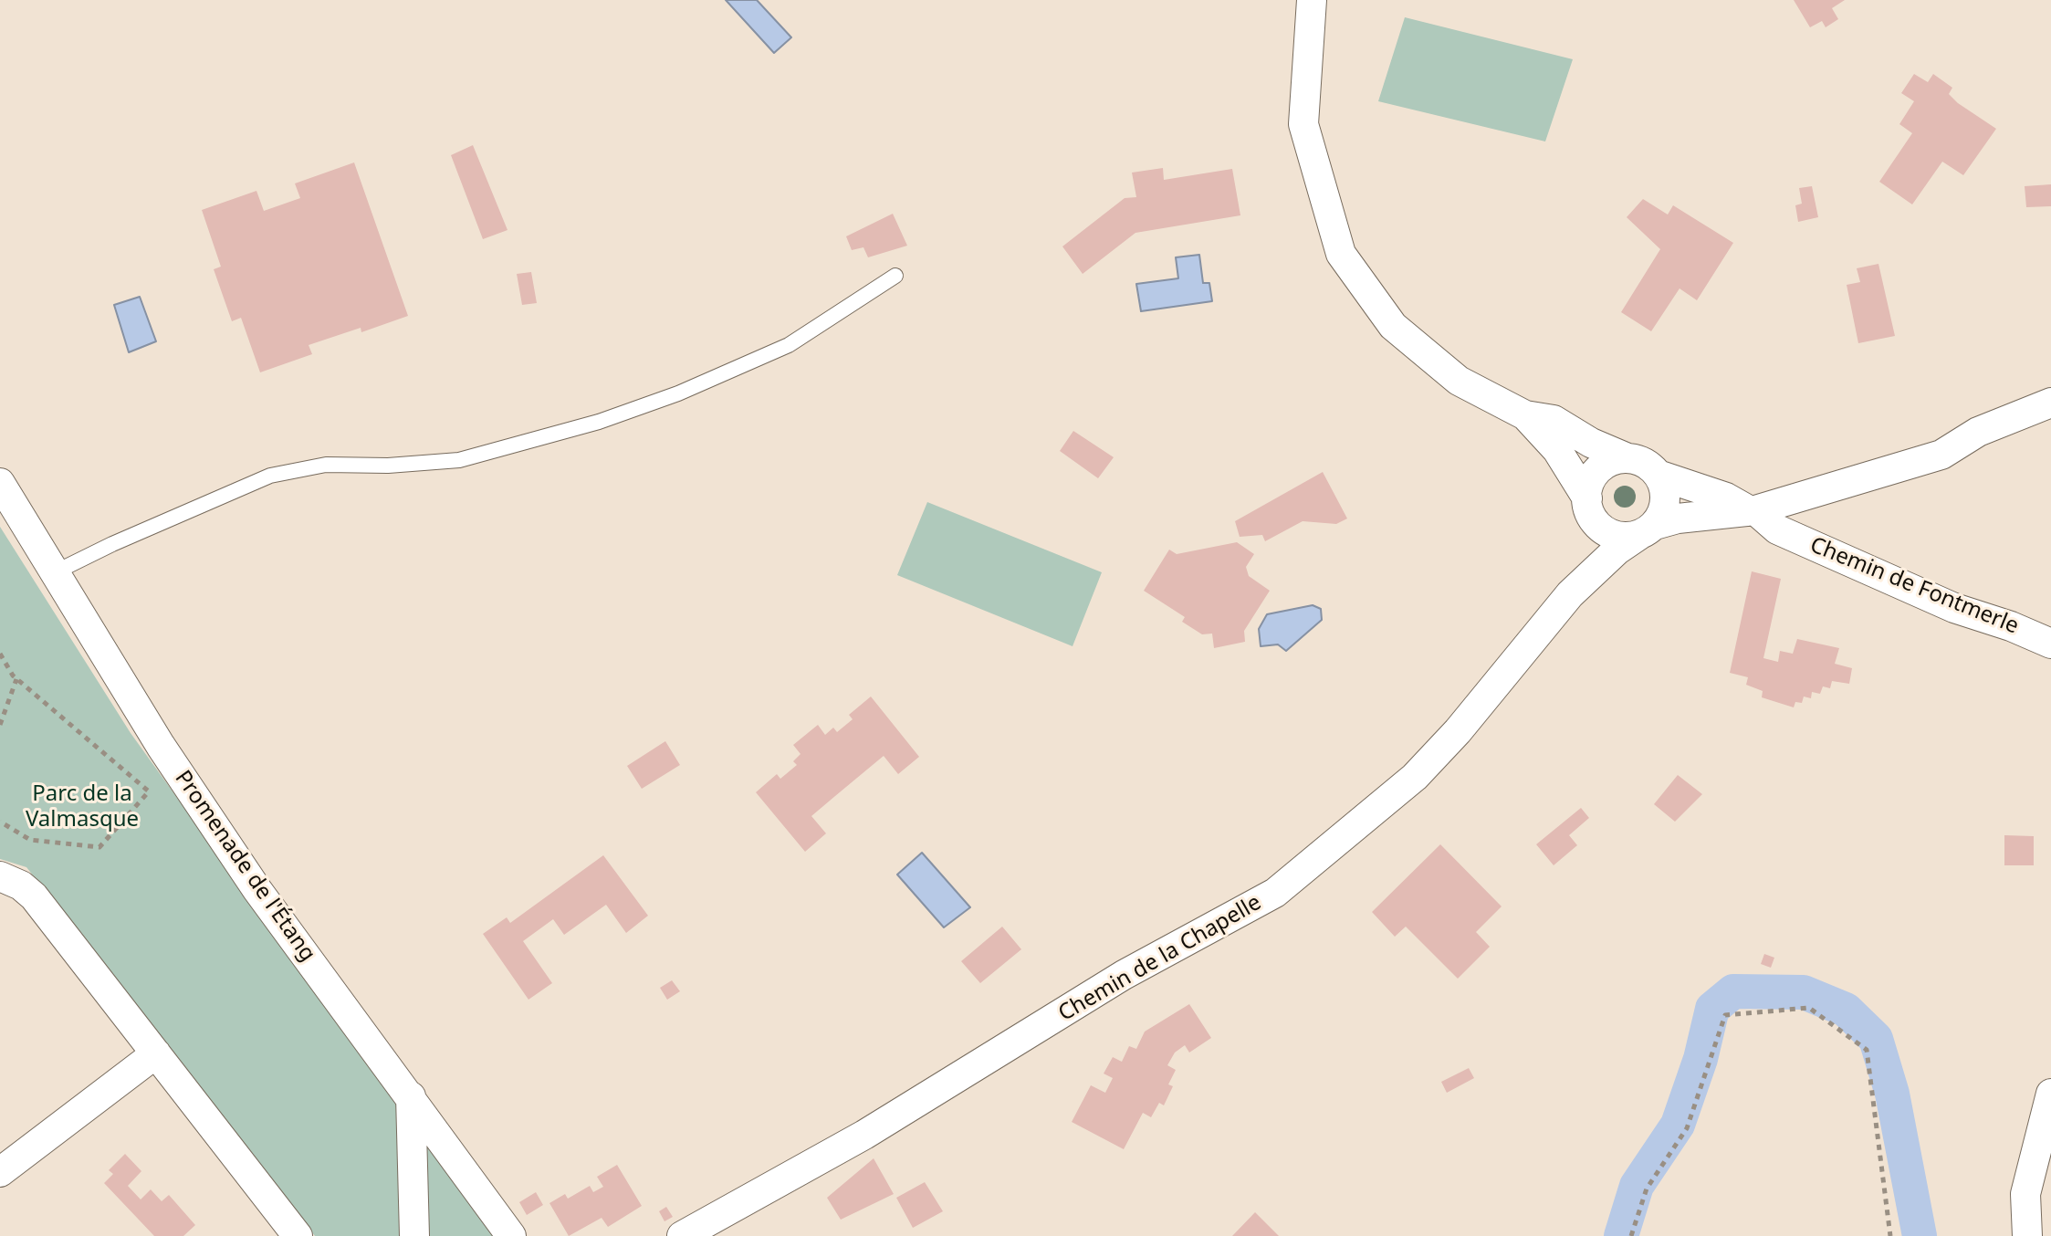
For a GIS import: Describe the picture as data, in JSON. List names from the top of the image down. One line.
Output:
{"streets":{"street":["Chemin de Fontmerle","Promenade de l'Étang","Chemin de la Chapelle"]},"crossings":[["Chemin de Fontmerle","Chemin de la Chapelle"]],"parks":["Parc de la Valmasque"]}
